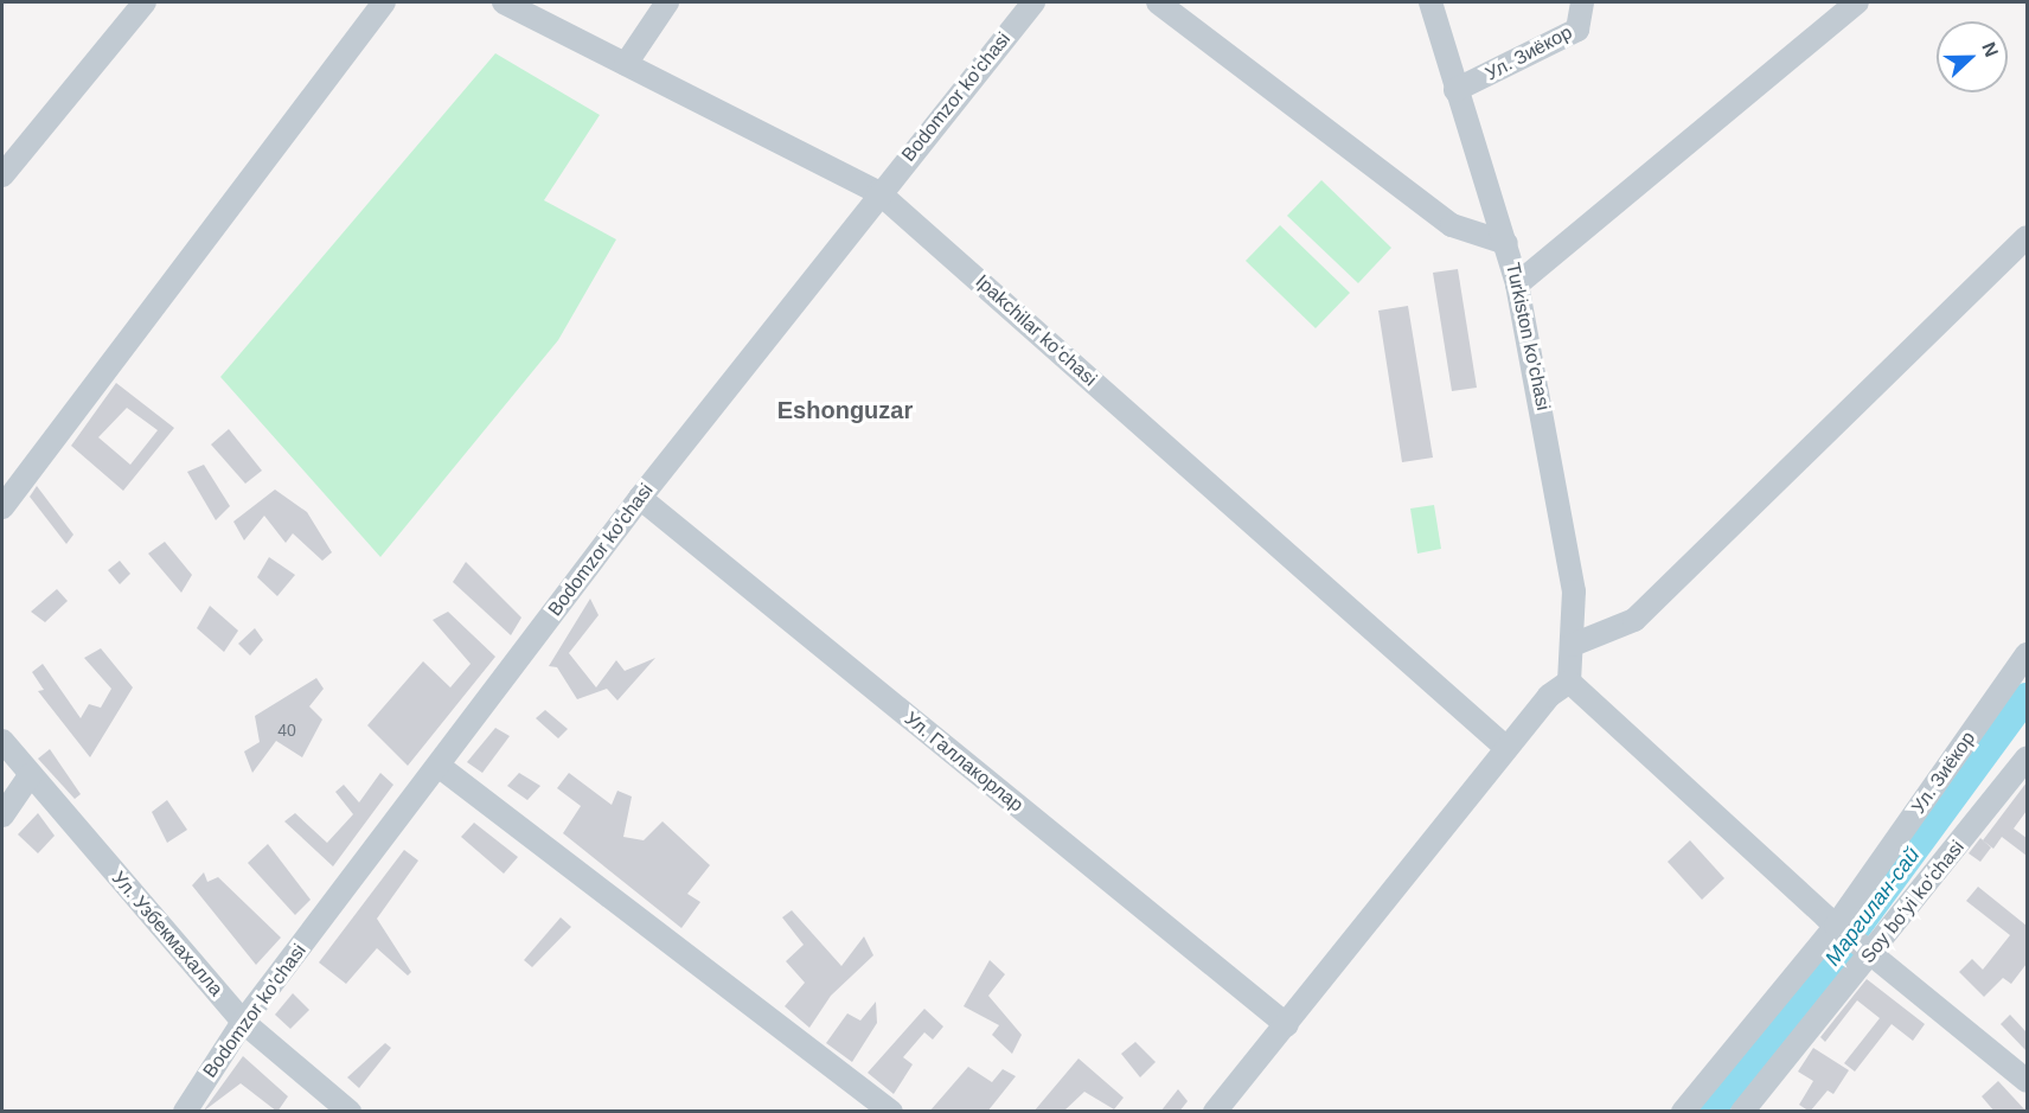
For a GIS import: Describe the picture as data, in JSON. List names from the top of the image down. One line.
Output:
{"streets":{"street":["Ул. Зиёкор","Bodomzor ko'chasi","Ipakchilar koʻchasi","Turkiston ko'chasi","Ул. Галлакорлар","Soy boʻyi koʻchasi","Ул. Узбекмахалла"]},"crossings":[["Ул. Зиёкор","Turkiston ko'chasi"],["Bodomzor ko'chasi","Ipakchilar koʻchasi"],["Bodomzor ko'chasi","Ул. Галлакорлар"],["Bodomzor ko'chasi","Ул. Узбекмахалла"]],"districts":["Eshonguzar"],"water":["Маргилан-сай"],"house_numbers":["40"],"north":"right"}
